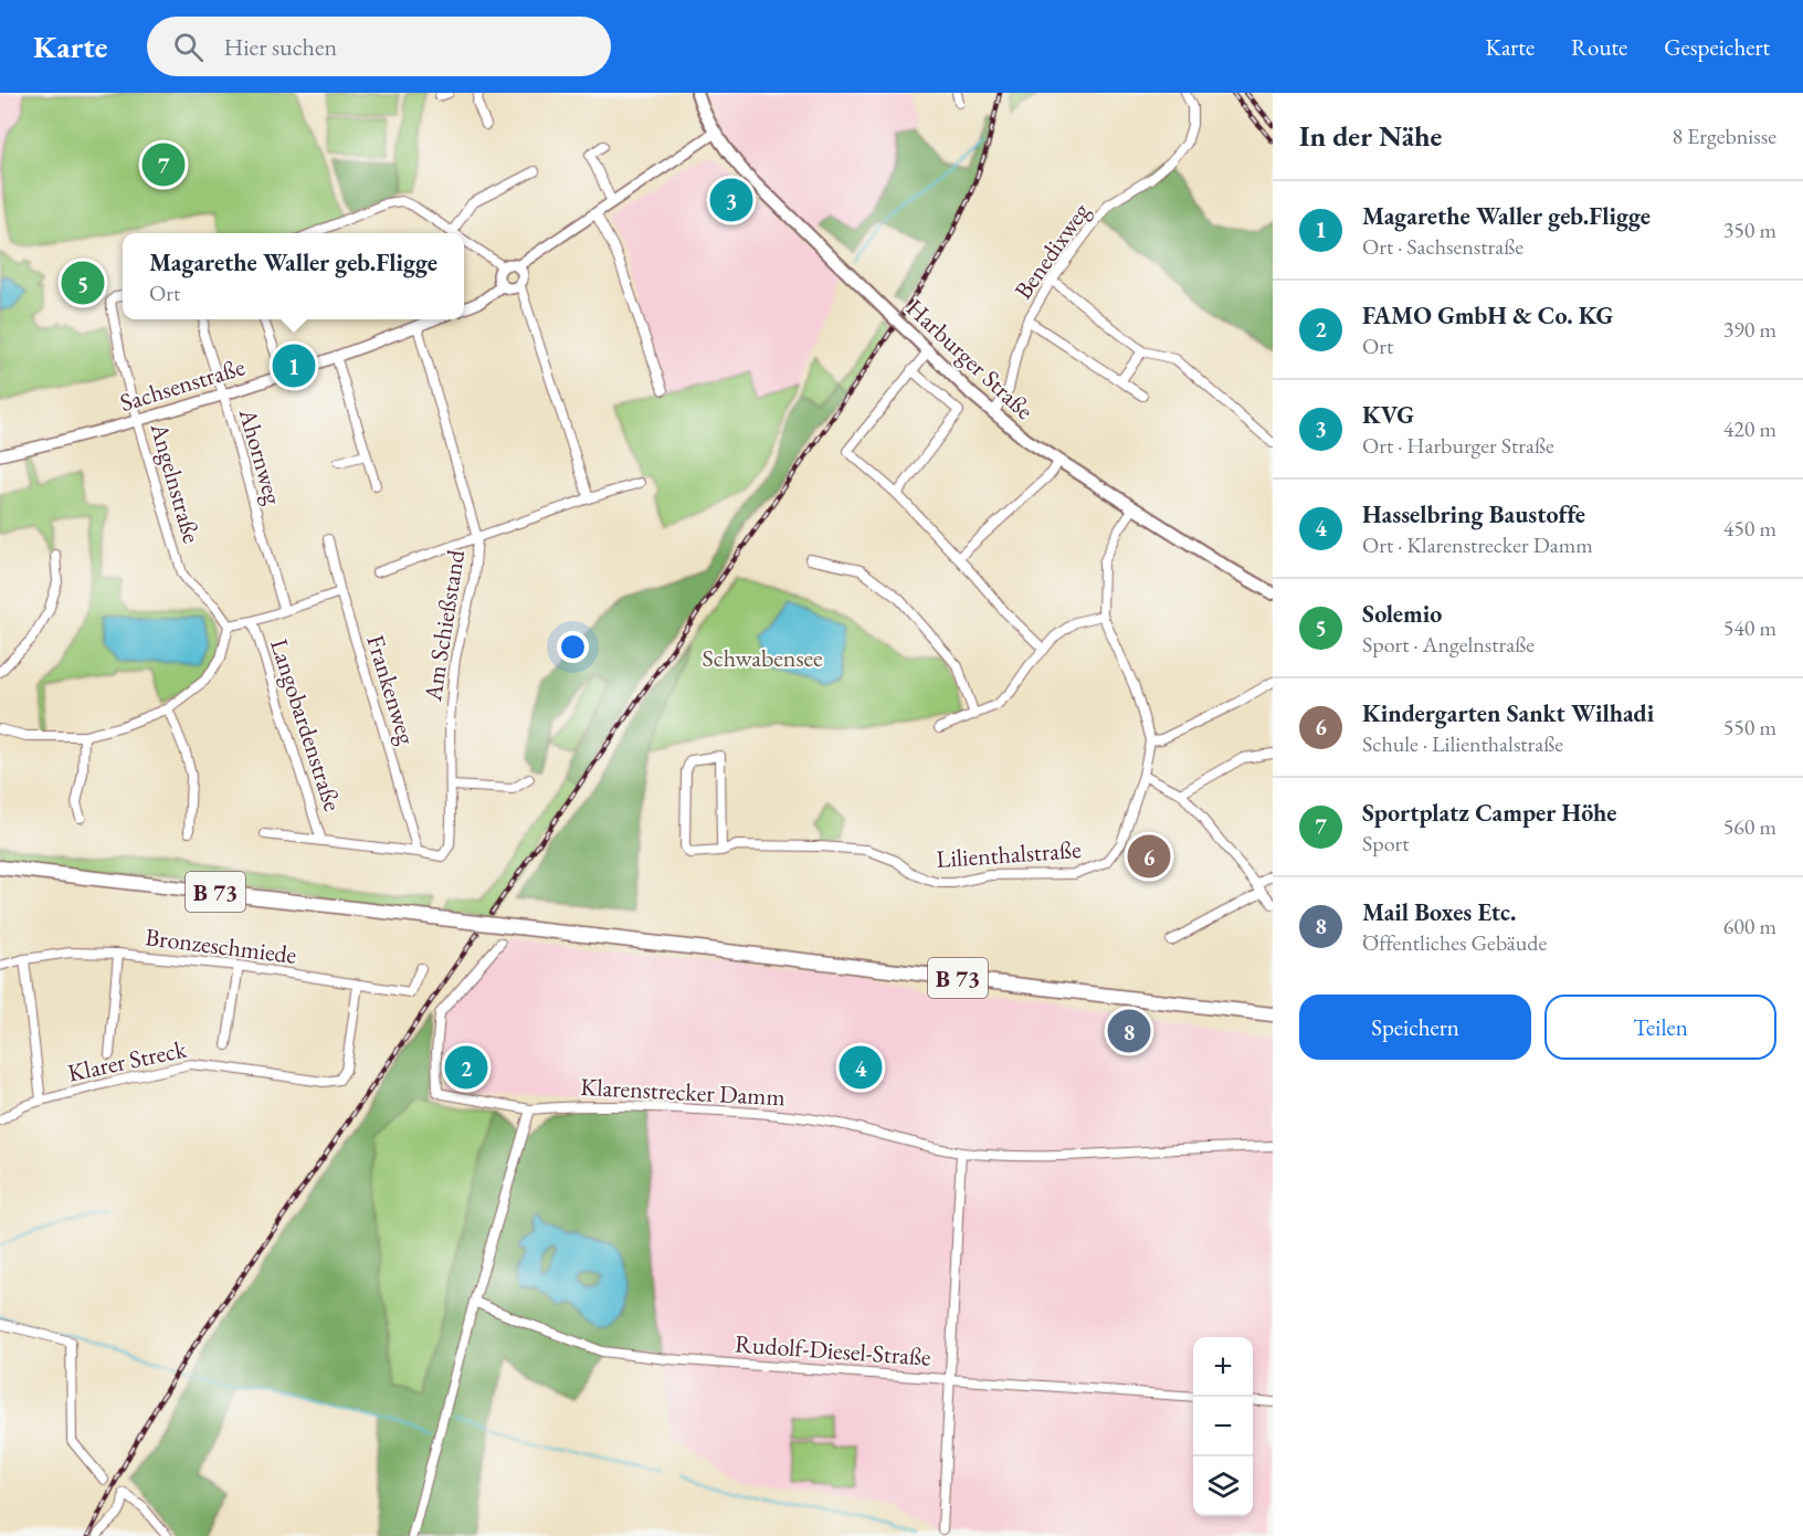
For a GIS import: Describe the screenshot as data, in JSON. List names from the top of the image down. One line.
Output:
{"streets":{"main road":["Harburger Straße","B 73"],"street":["Benedixweg","Sachsenstraße","Ahornweg","Angelnstraße","Am Schießstand","Frankenweg","Langobardenstraße","Lilienthalstraße","Bronzeschmiede","Klarer Streck","Klarenstrecker Damm","Rudolf-Diesel-Straße"]},"crossings":[["Benedixweg","Harburger Straße"],["Sachsenstraße","Ahornweg"],["Sachsenstraße","Angelnstraße"],["Sachsenstraße","Am Schießstand"],["Am Schießstand","Frankenweg"],["Bronzeschmiede","Klarer Streck"]],"parks":["Schwabensee"],"page":{"header":"Karte","search":"Hier suchen","nav":["Karte","Route","Gespeichert"],"heading":["In der Nähe","8 Ergebnisse"],"pins":["7","3","5","1","6","8","2","4"],"list":[{"mark":"1","name":"Magarethe Waller geb.Fligge","note":"Ort · Sachsenstraße","value":"350 m"},{"mark":"2","name":"FAMO GmbH & Co. KG","note":"Ort","value":"390 m"},{"mark":"3","name":"KVG","note":"Ort · Harburger Straße","value":"420 m"},{"mark":"4","name":"Hasselbring Baustoffe","note":"Ort · Klarenstrecker Damm","value":"450 m"},{"mark":"5","name":"Solemio","note":"Sport · Angelnstraße","value":"540 m"},{"mark":"6","name":"Kindergarten Sankt Wilhadi","note":"Schule · Lilienthalstraße","value":"550 m"},{"mark":"7","name":"Sportplatz Camper Höhe","note":"Sport","value":"560 m"},{"mark":"8","name":"Mail Boxes Etc.","note":"Öffentliches Gebäude","value":"600 m"}],"popup":["Magarethe Waller geb.Fligge","Ort"],"buttons":["Speichern","Teilen"],"map_buttons":["+","−"]}}
